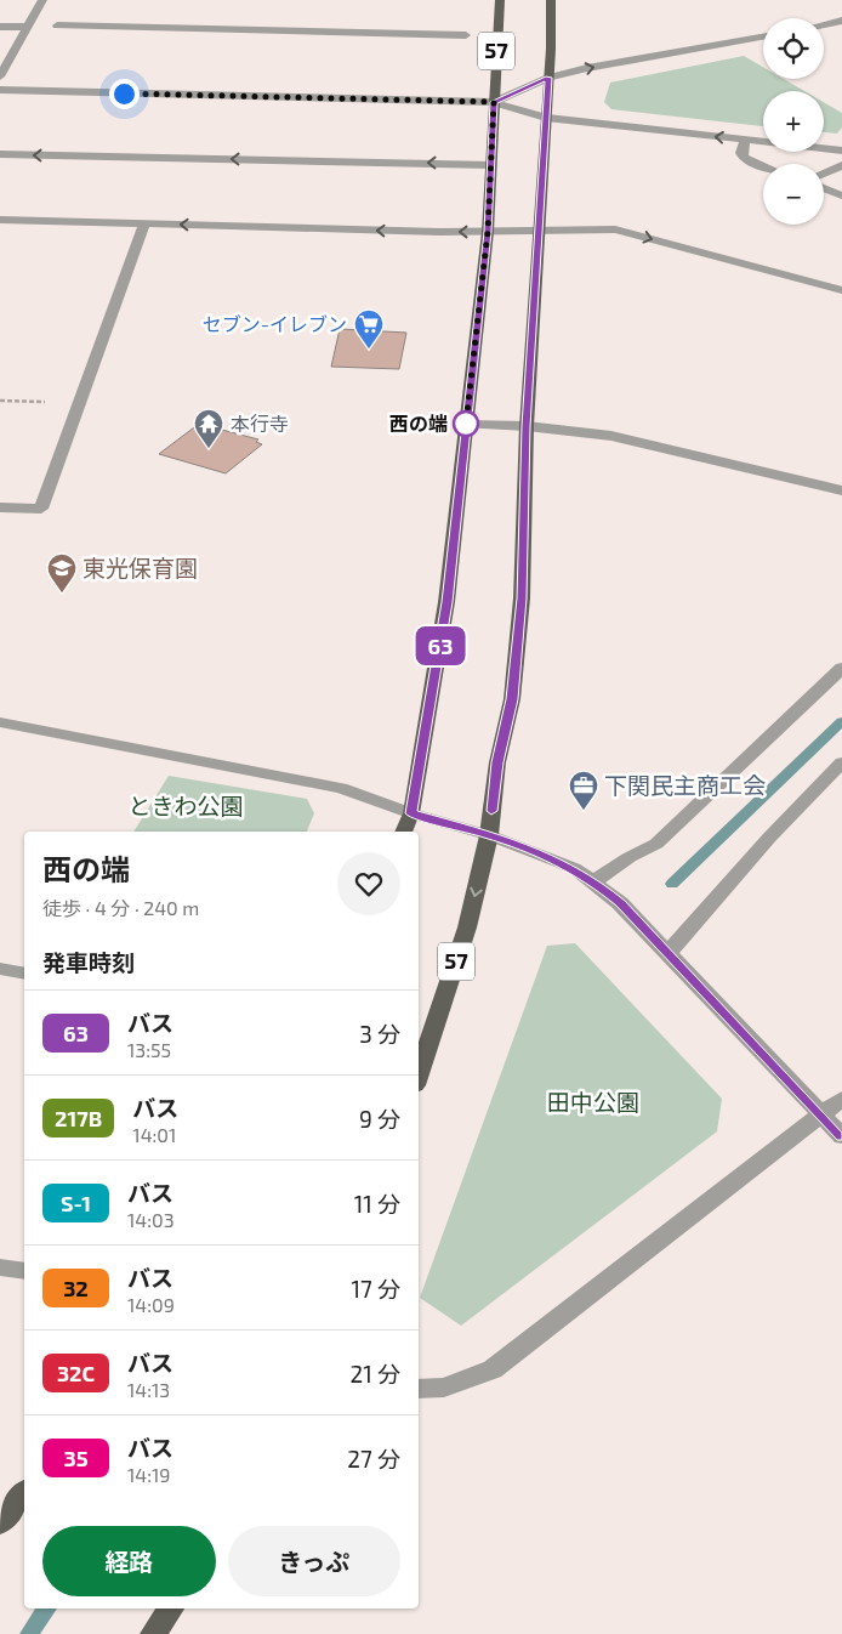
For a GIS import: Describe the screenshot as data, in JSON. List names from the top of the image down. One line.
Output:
{"streets":{"main road":["57"]},"parks":["ときわ公園","田中公園"],"places":{"supermarket":["セブン-イレブン"],"other":["西の端"],"temple":["本行寺"],"school or university":["東光保育園"],"office":["下関民主商工会"]},"lines":["bus line 63"],"page":{"on_map":"63","map_buttons":["+","−"],"heading":[["西の端","徒歩 · 4 分 · 240 m"],"発車時刻"],"list":[{"mark":"63","name":"バス","note":"13:55","value":"3 分"},{"mark":"217B","name":"バス","note":"14:01","value":"9 分"},{"mark":"S-1","name":"バス","note":"14:03","value":"11 分"},{"mark":"32","name":"バス","note":"14:09","value":"17 分"},{"mark":"32C","name":"バス","note":"14:13","value":"21 分"},{"mark":"35","name":"バス","note":"14:19","value":"27 分"}],"buttons":["経路","きっぷ"]}}
